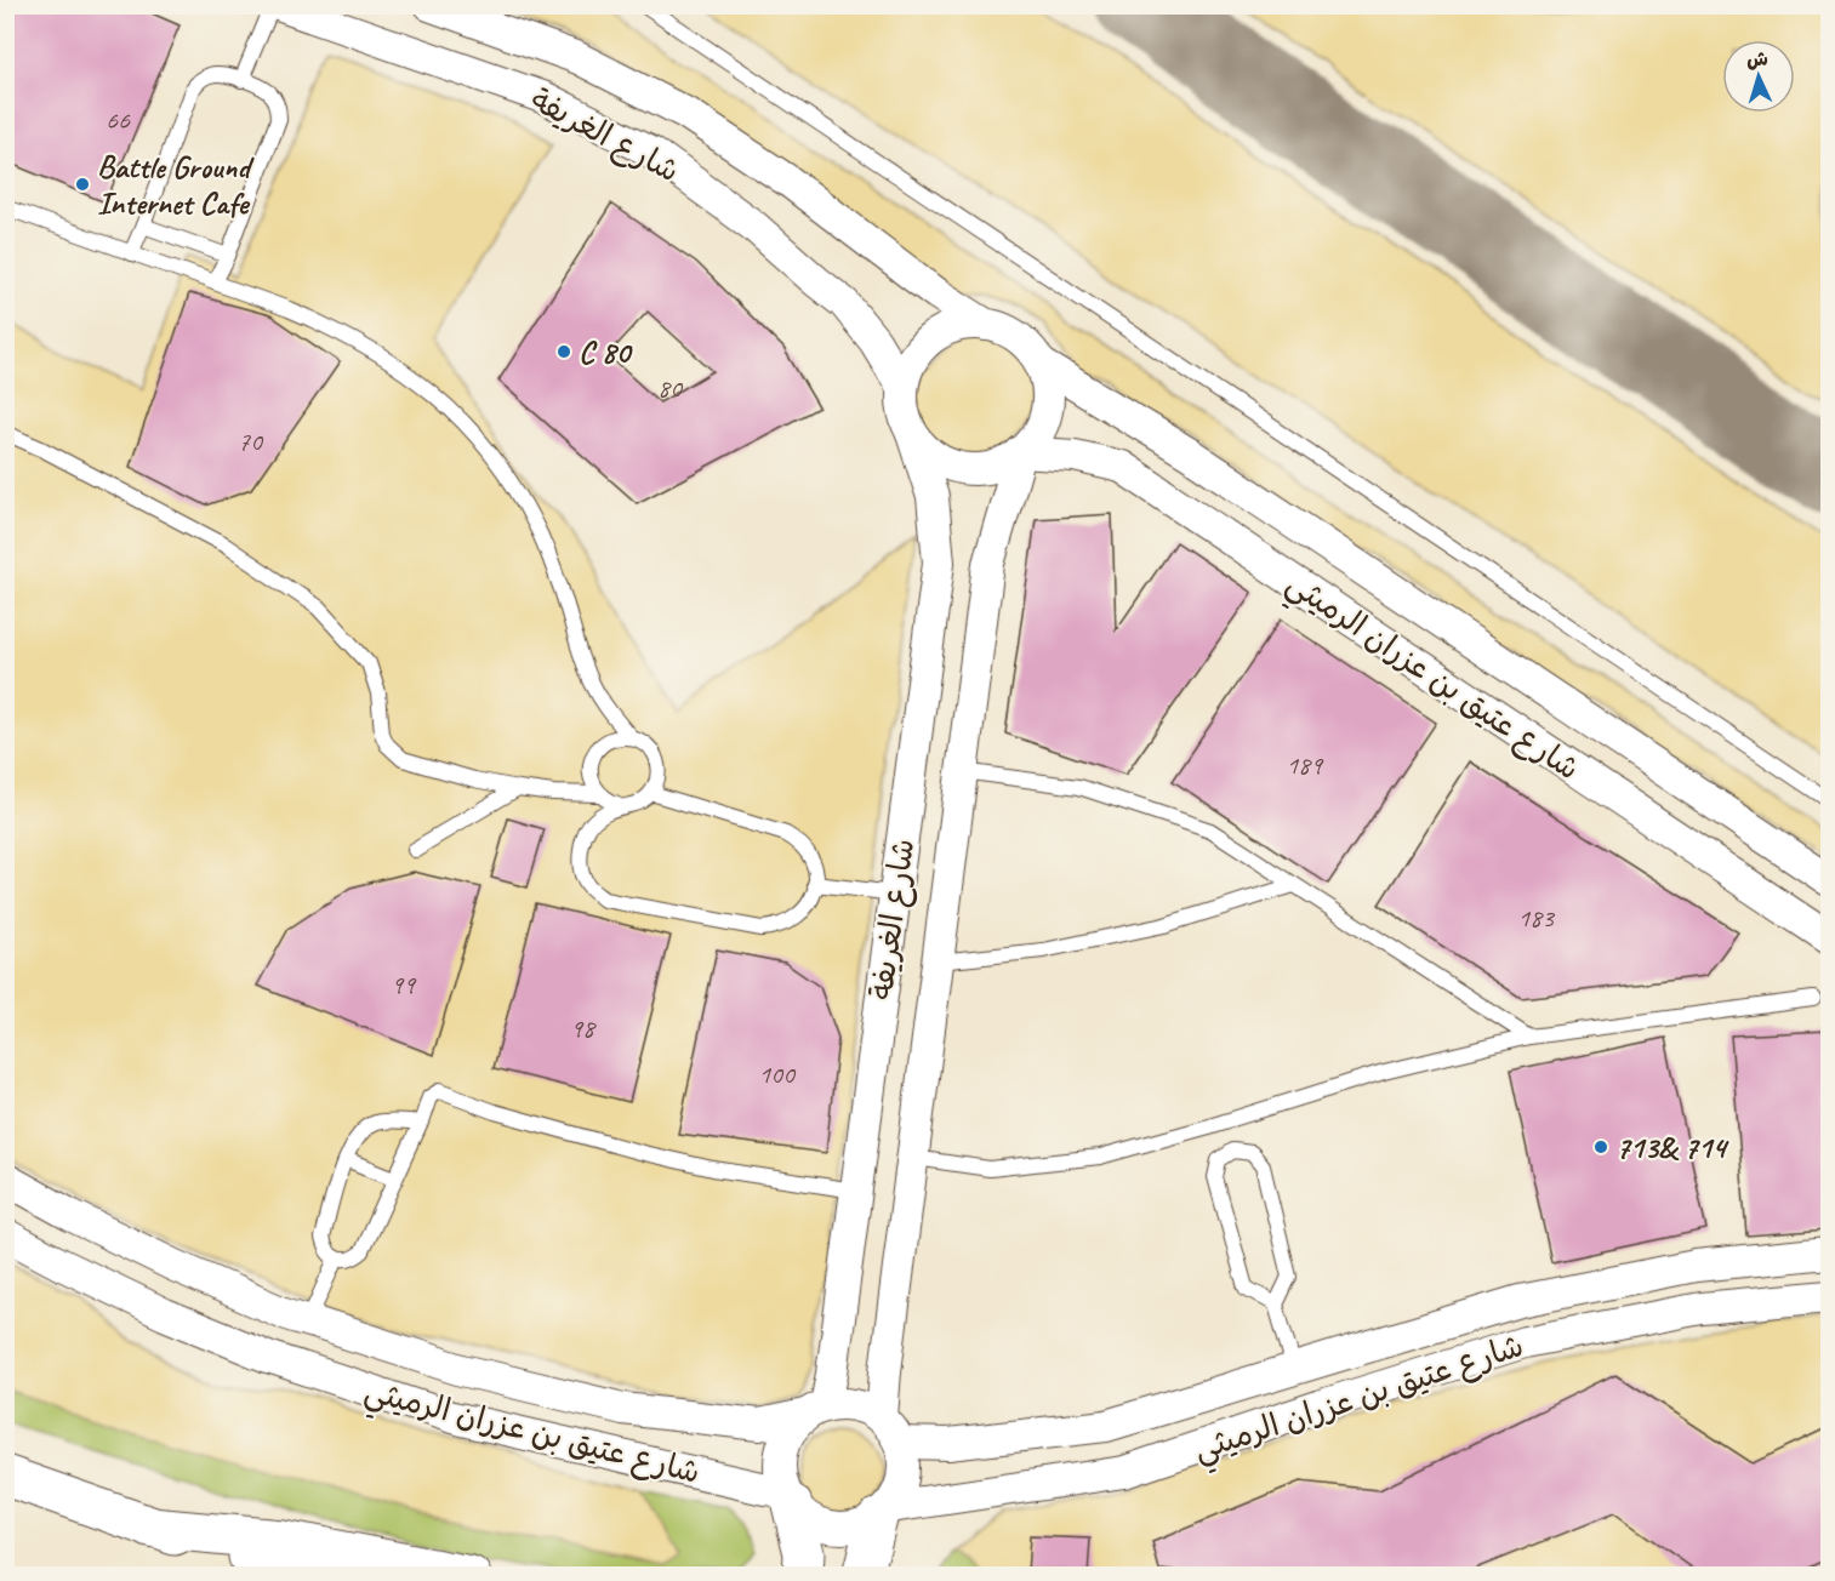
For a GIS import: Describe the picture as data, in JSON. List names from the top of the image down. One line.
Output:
{"streets":{"street":["شارع الغريفة","شارع عتيق بن عزران الرميثي"]},"crossings":[["شارع الغريفة","شارع عتيق بن عزران الرميثي"]],"places":["Battle Ground Internet Cafe","C 80","713& 714"],"house_numbers":["66","80","70","189","183","99","98","100"],"north":"top"}
